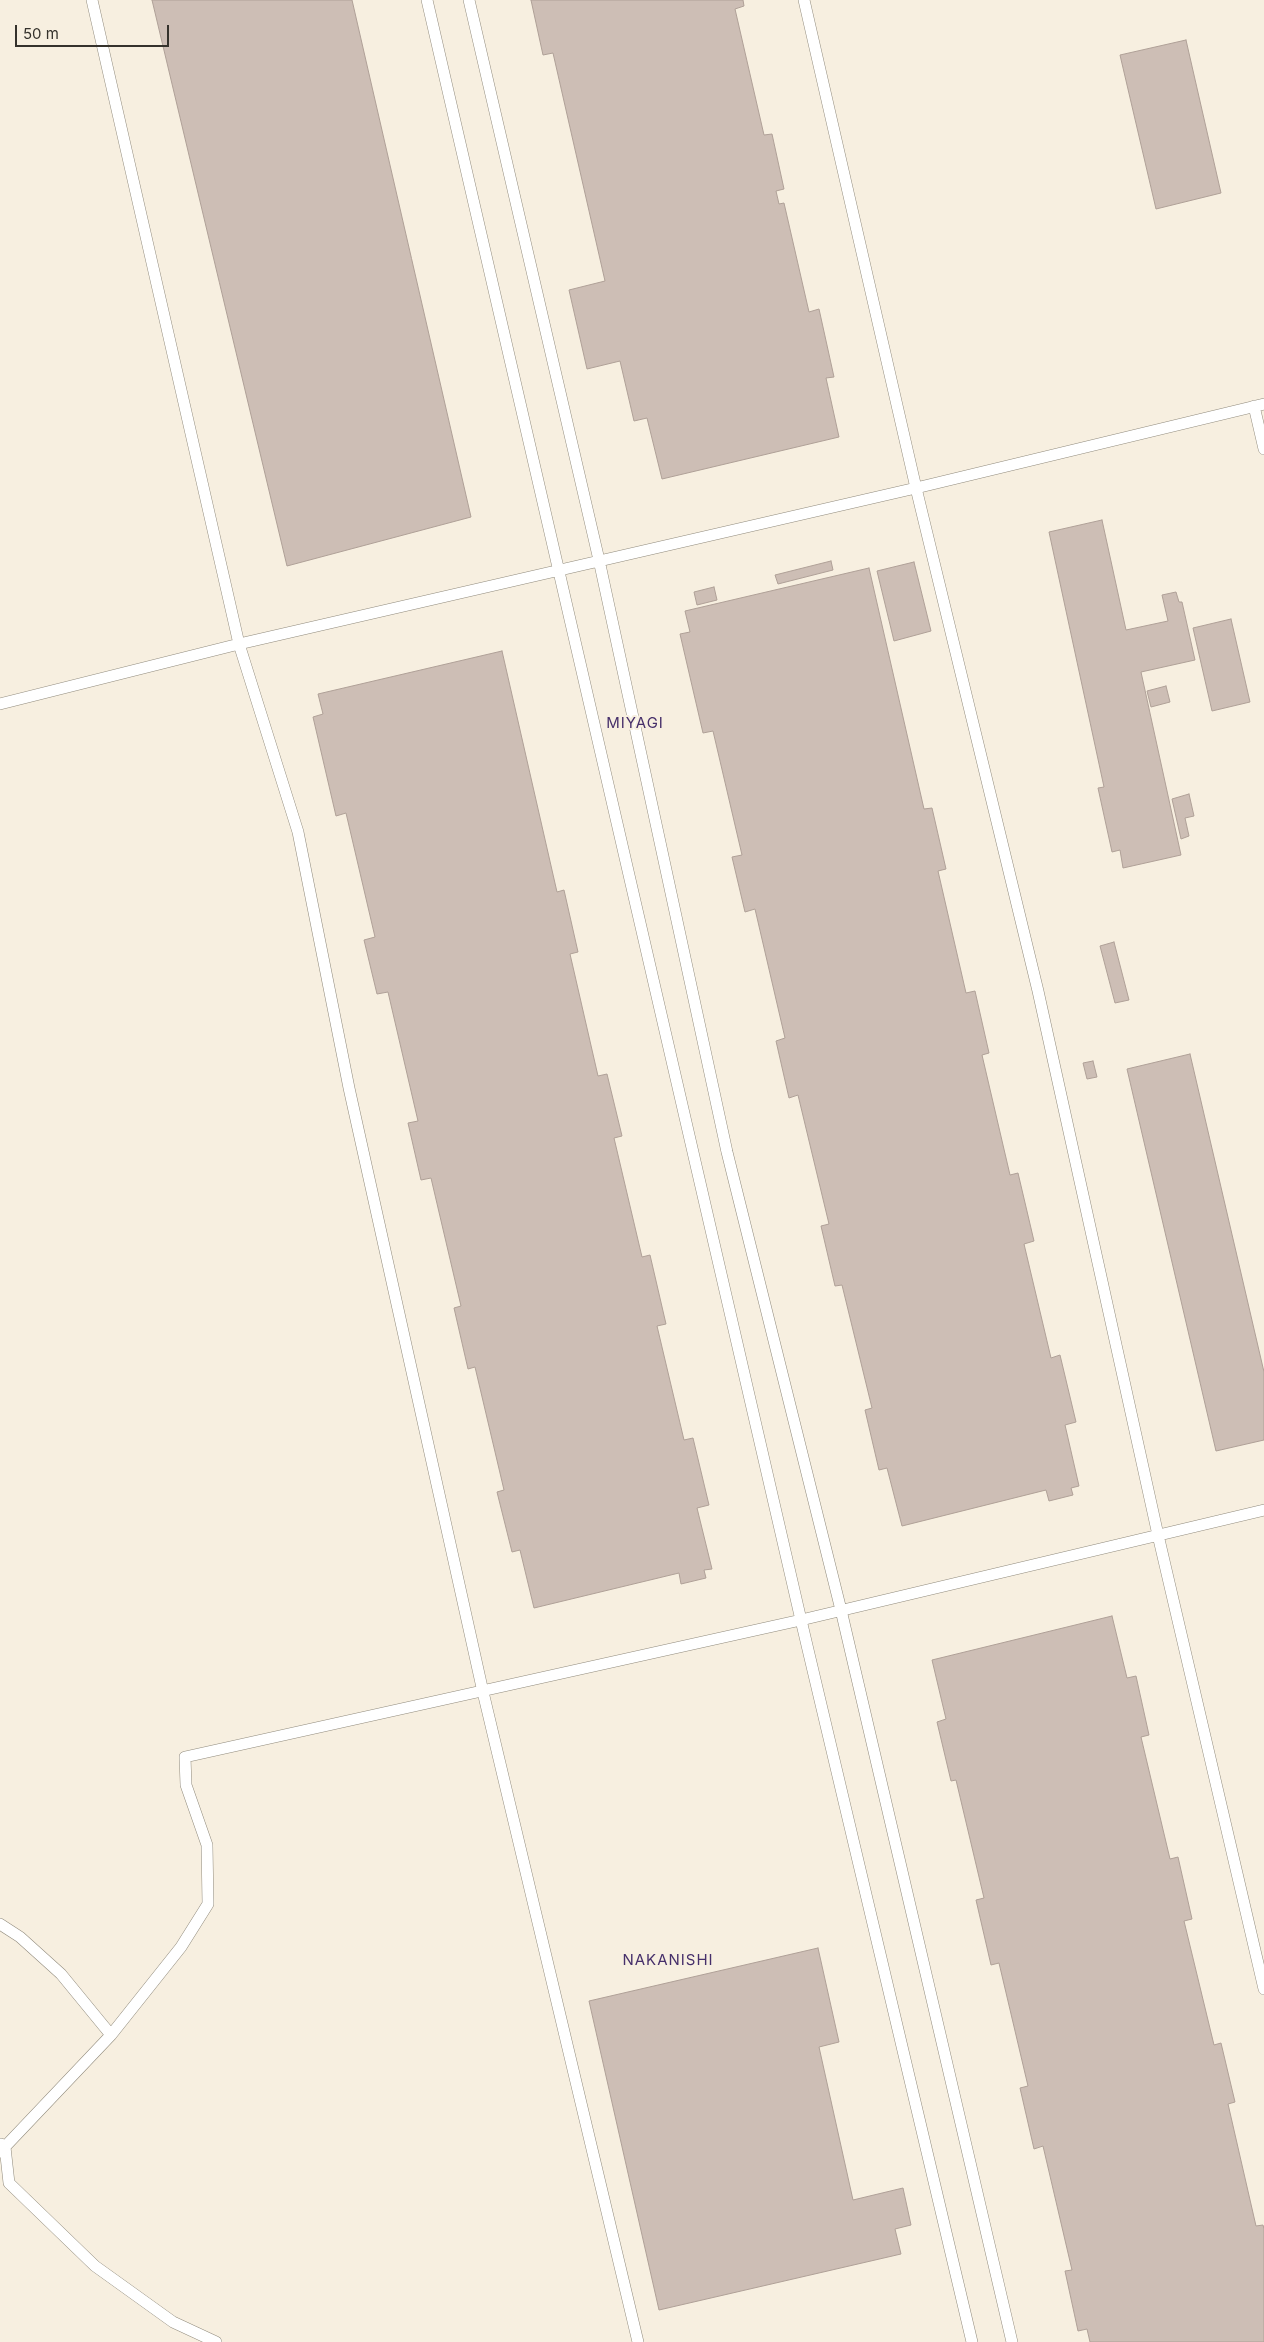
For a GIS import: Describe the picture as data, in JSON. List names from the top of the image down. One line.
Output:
{"districts":["MIYAGI","NAKANISHI"],"scale_bar":"50 m"}
